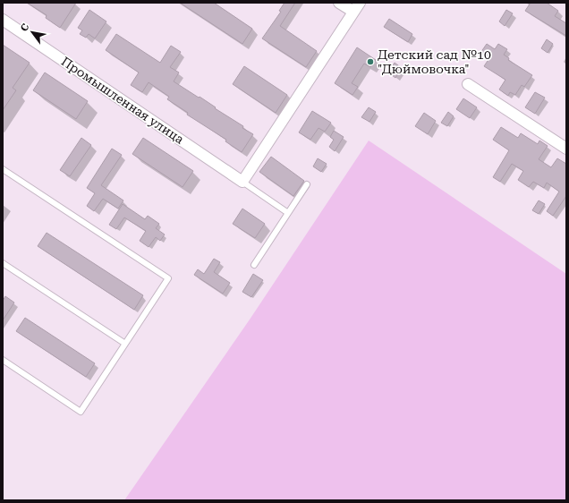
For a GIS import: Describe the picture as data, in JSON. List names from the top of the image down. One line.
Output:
{"streets":{"street":["Промышленная улица"]},"places":["Детский сад №10 \"Дюймовочка\""],"north":"top left"}
